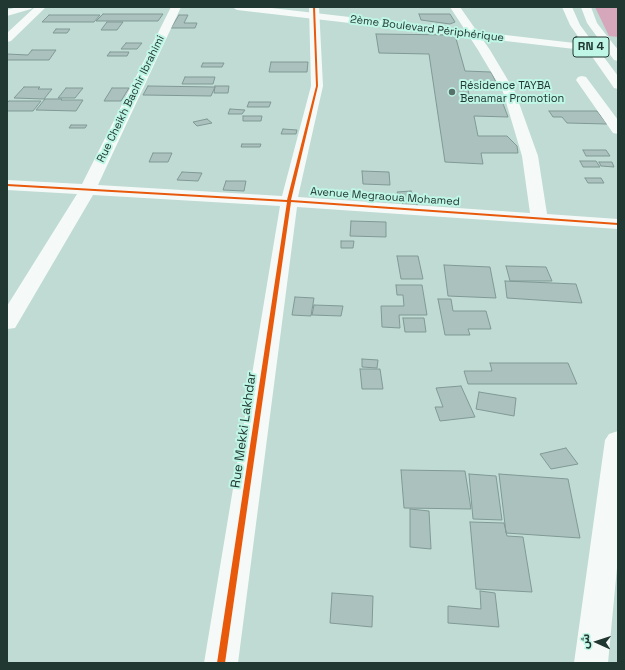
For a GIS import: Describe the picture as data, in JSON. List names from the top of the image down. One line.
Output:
{"streets":{"main road":["2ème Boulevard Périphérique","RN 4","Rue Cheikh Bachir Ibrahimi","Avenue Megraoua Mohamed","Rue Mekki Lakhdar"]},"crossings":[["2ème Boulevard Périphérique","Rue Mekki Lakhdar"],["Rue Cheikh Bachir Ibrahimi","Avenue Megraoua Mohamed"],["Avenue Megraoua Mohamed","Rue Mekki Lakhdar"]],"places":["Résidence TAYBA Benamar Promotion"],"north":"left"}
